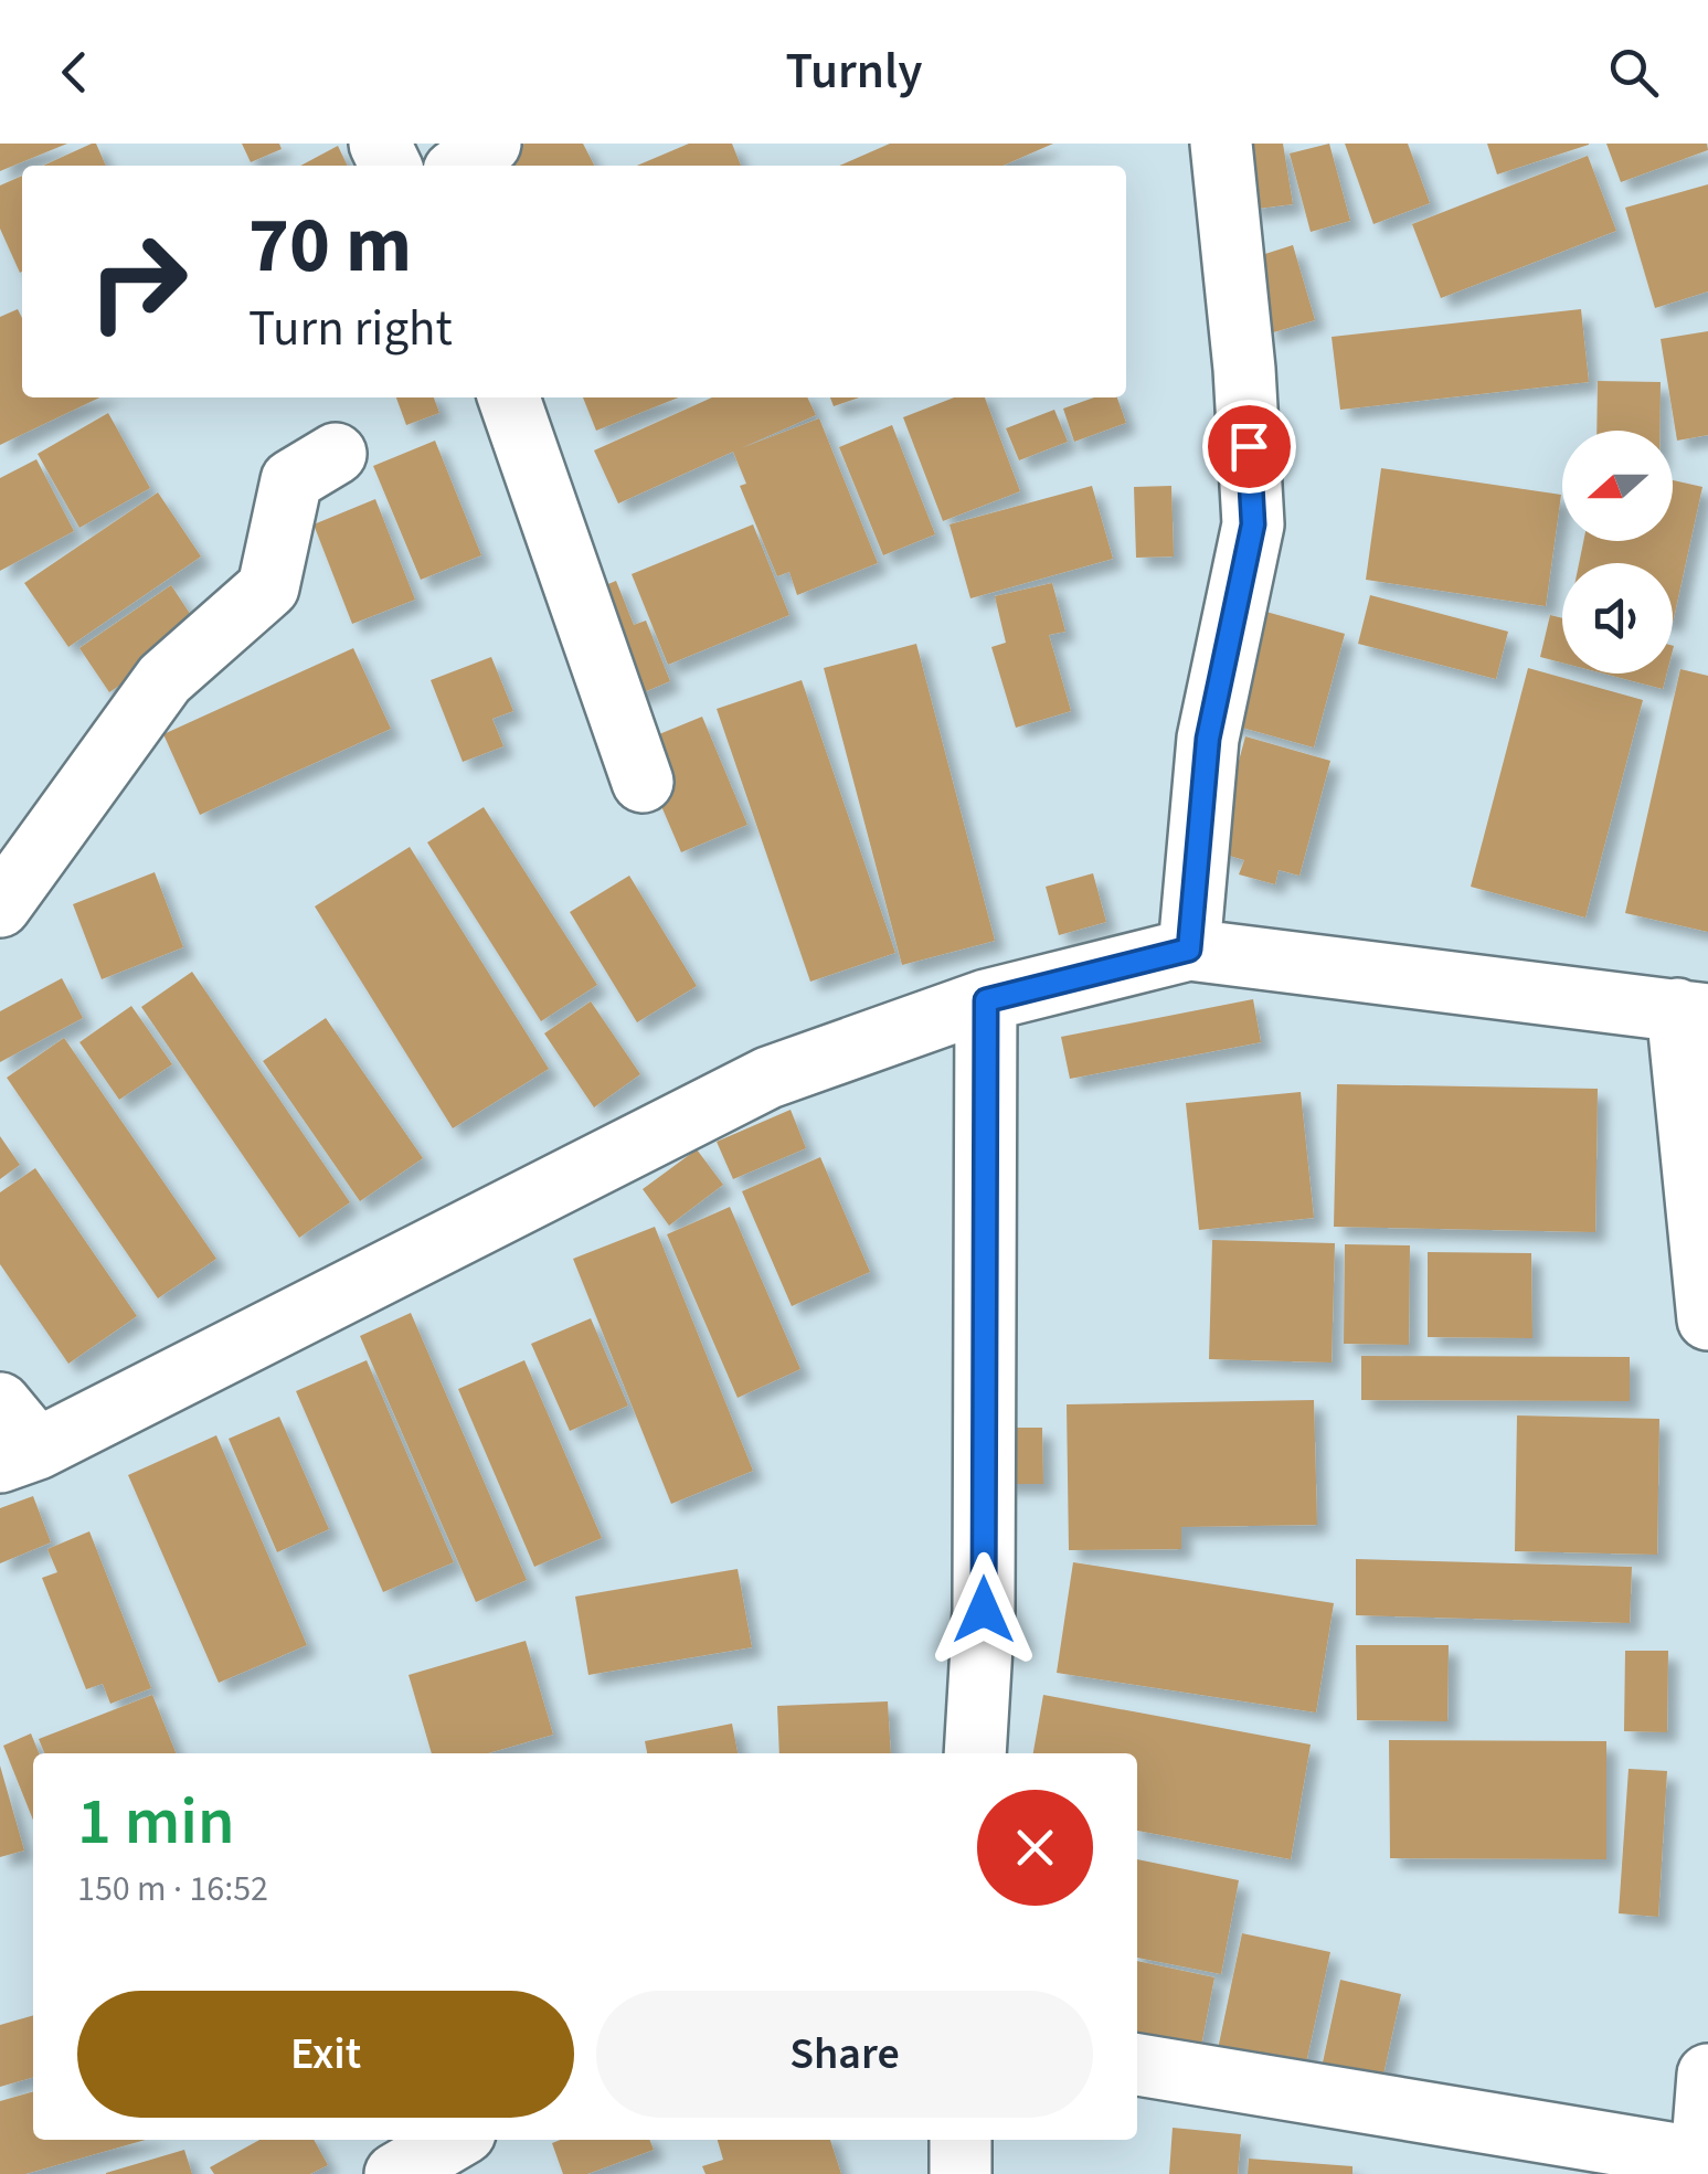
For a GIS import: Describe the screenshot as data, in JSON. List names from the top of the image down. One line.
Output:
{"north":"left","page":{"header":"Turnly","turn":["70 m","Turn right"],"heading":["1 min","150 m · 16:52"],"buttons":["Exit","Share"]}}
